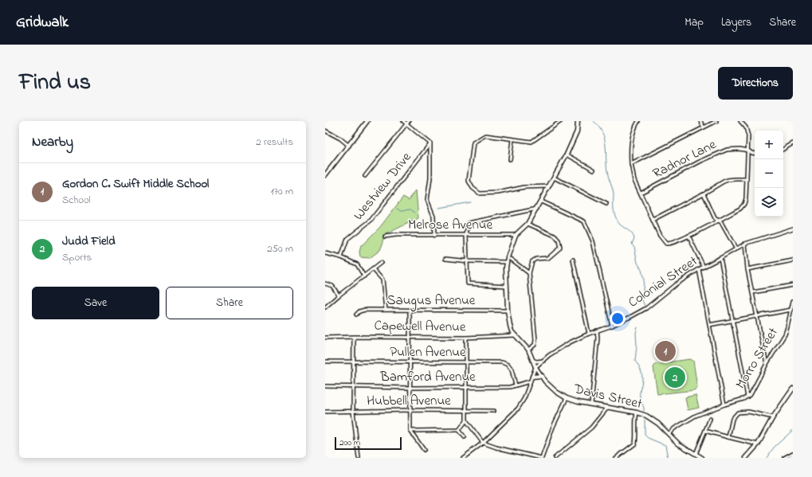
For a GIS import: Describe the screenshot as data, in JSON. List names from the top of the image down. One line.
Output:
{"streets":{"main road":["Davis Street"],"street":["Radnor Lane","Westview Drive","Melrose Avenue","Colonial Street","Saugus Avenue","Capewell Avenue","Pullen Avenue","Morro Street","Bamford Avenue","Hubbell Avenue"]},"crossings":[["Colonial Street","Davis Street"],["Pullen Avenue","Bamford Avenue"],["Morro Street","Davis Street"]],"scale_bar":"200 m","page":{"header":"Gridwalk","nav":["Map","Layers","Share"],"title":"Find us","buttons":["Directions",["Save","Share"]],"heading":["Nearby","2 results"],"map_buttons":["+","−"],"list":[{"mark":"1","name":"Gordon C. Swift Middle School","note":"School","value":"170 m"},{"mark":"2","name":"Judd Field","note":"Sports","value":"250 m"}],"pins":["1","2"],"scale":"200 m"}}
